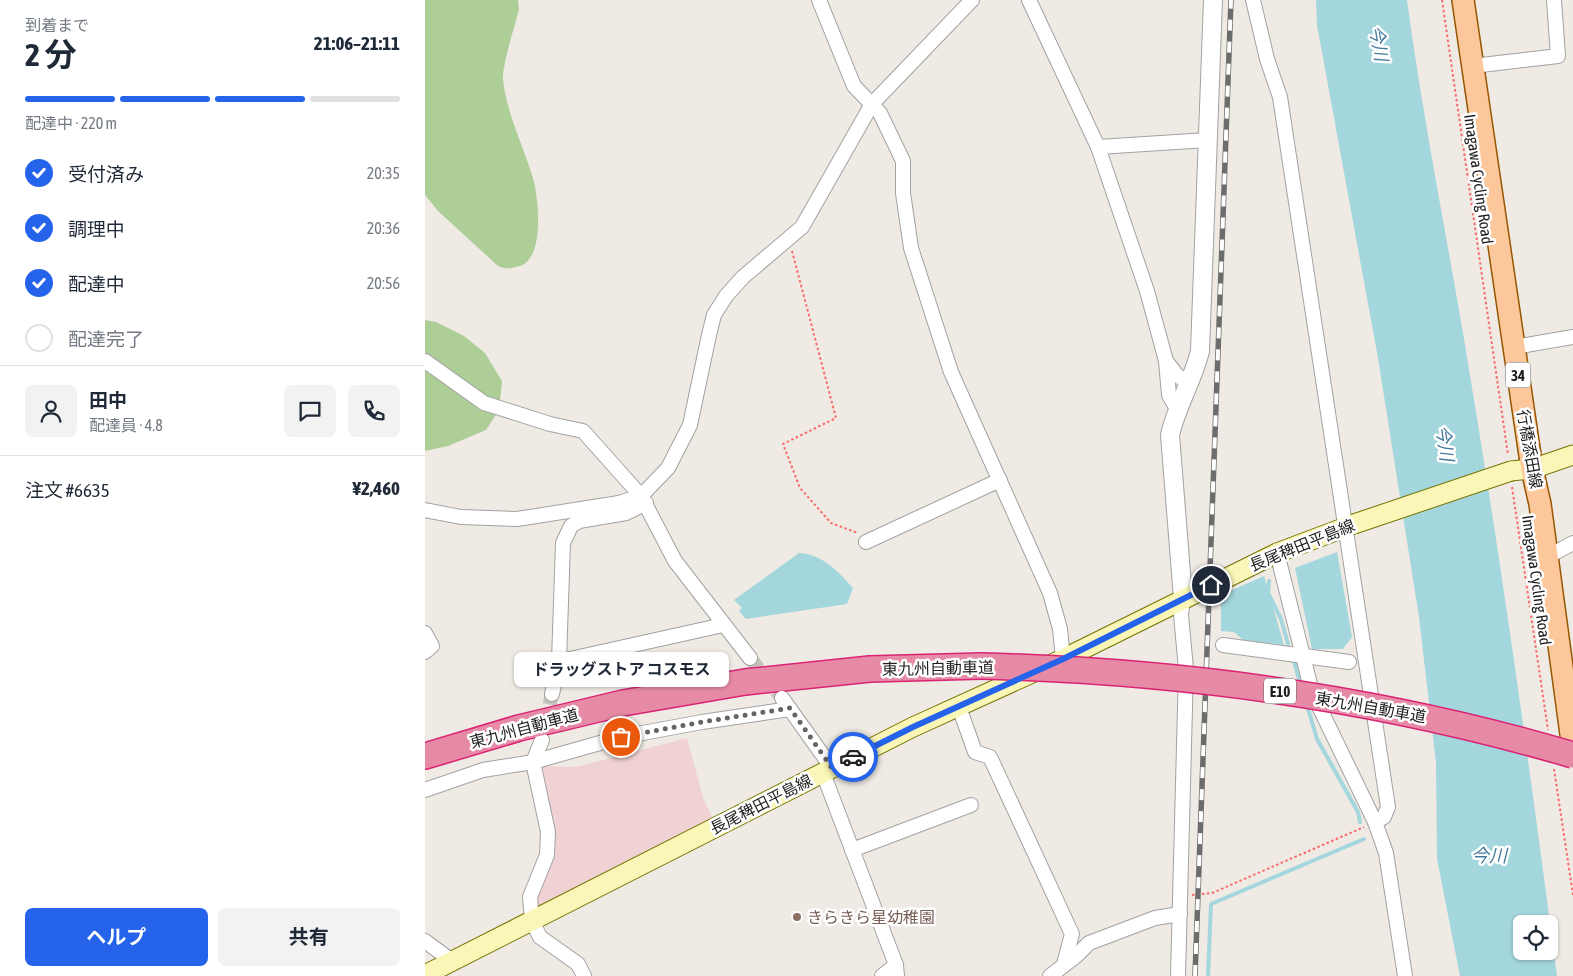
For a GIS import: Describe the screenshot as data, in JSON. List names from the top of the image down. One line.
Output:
{"streets":{"highway":["東九州自動車道","E10"],"main road":["34","行橋添田線","長尾稗田平島線"],"path":["Imagawa Cycling Road"]},"crossings":[["Imagawa Cycling Road","長尾稗田平島線"],["行橋添田線","長尾稗田平島線"]],"water":["今川"],"places":["ドラッグストア コスモス","きらきら星幼稚園"],"page":{"heading":["2 分","到着まで","21:06–21:11"],"panel":["田中","配達員 · 4.8","注文 #6635","¥2,460"],"bar":"配達中 · 220 m","list":[["受付済み","20:35"],["調理中","20:36"],["配達中","20:56"],"配達完了"],"bubble":"ドラッグストア コスモス","buttons":["ヘルプ","共有"]}}
